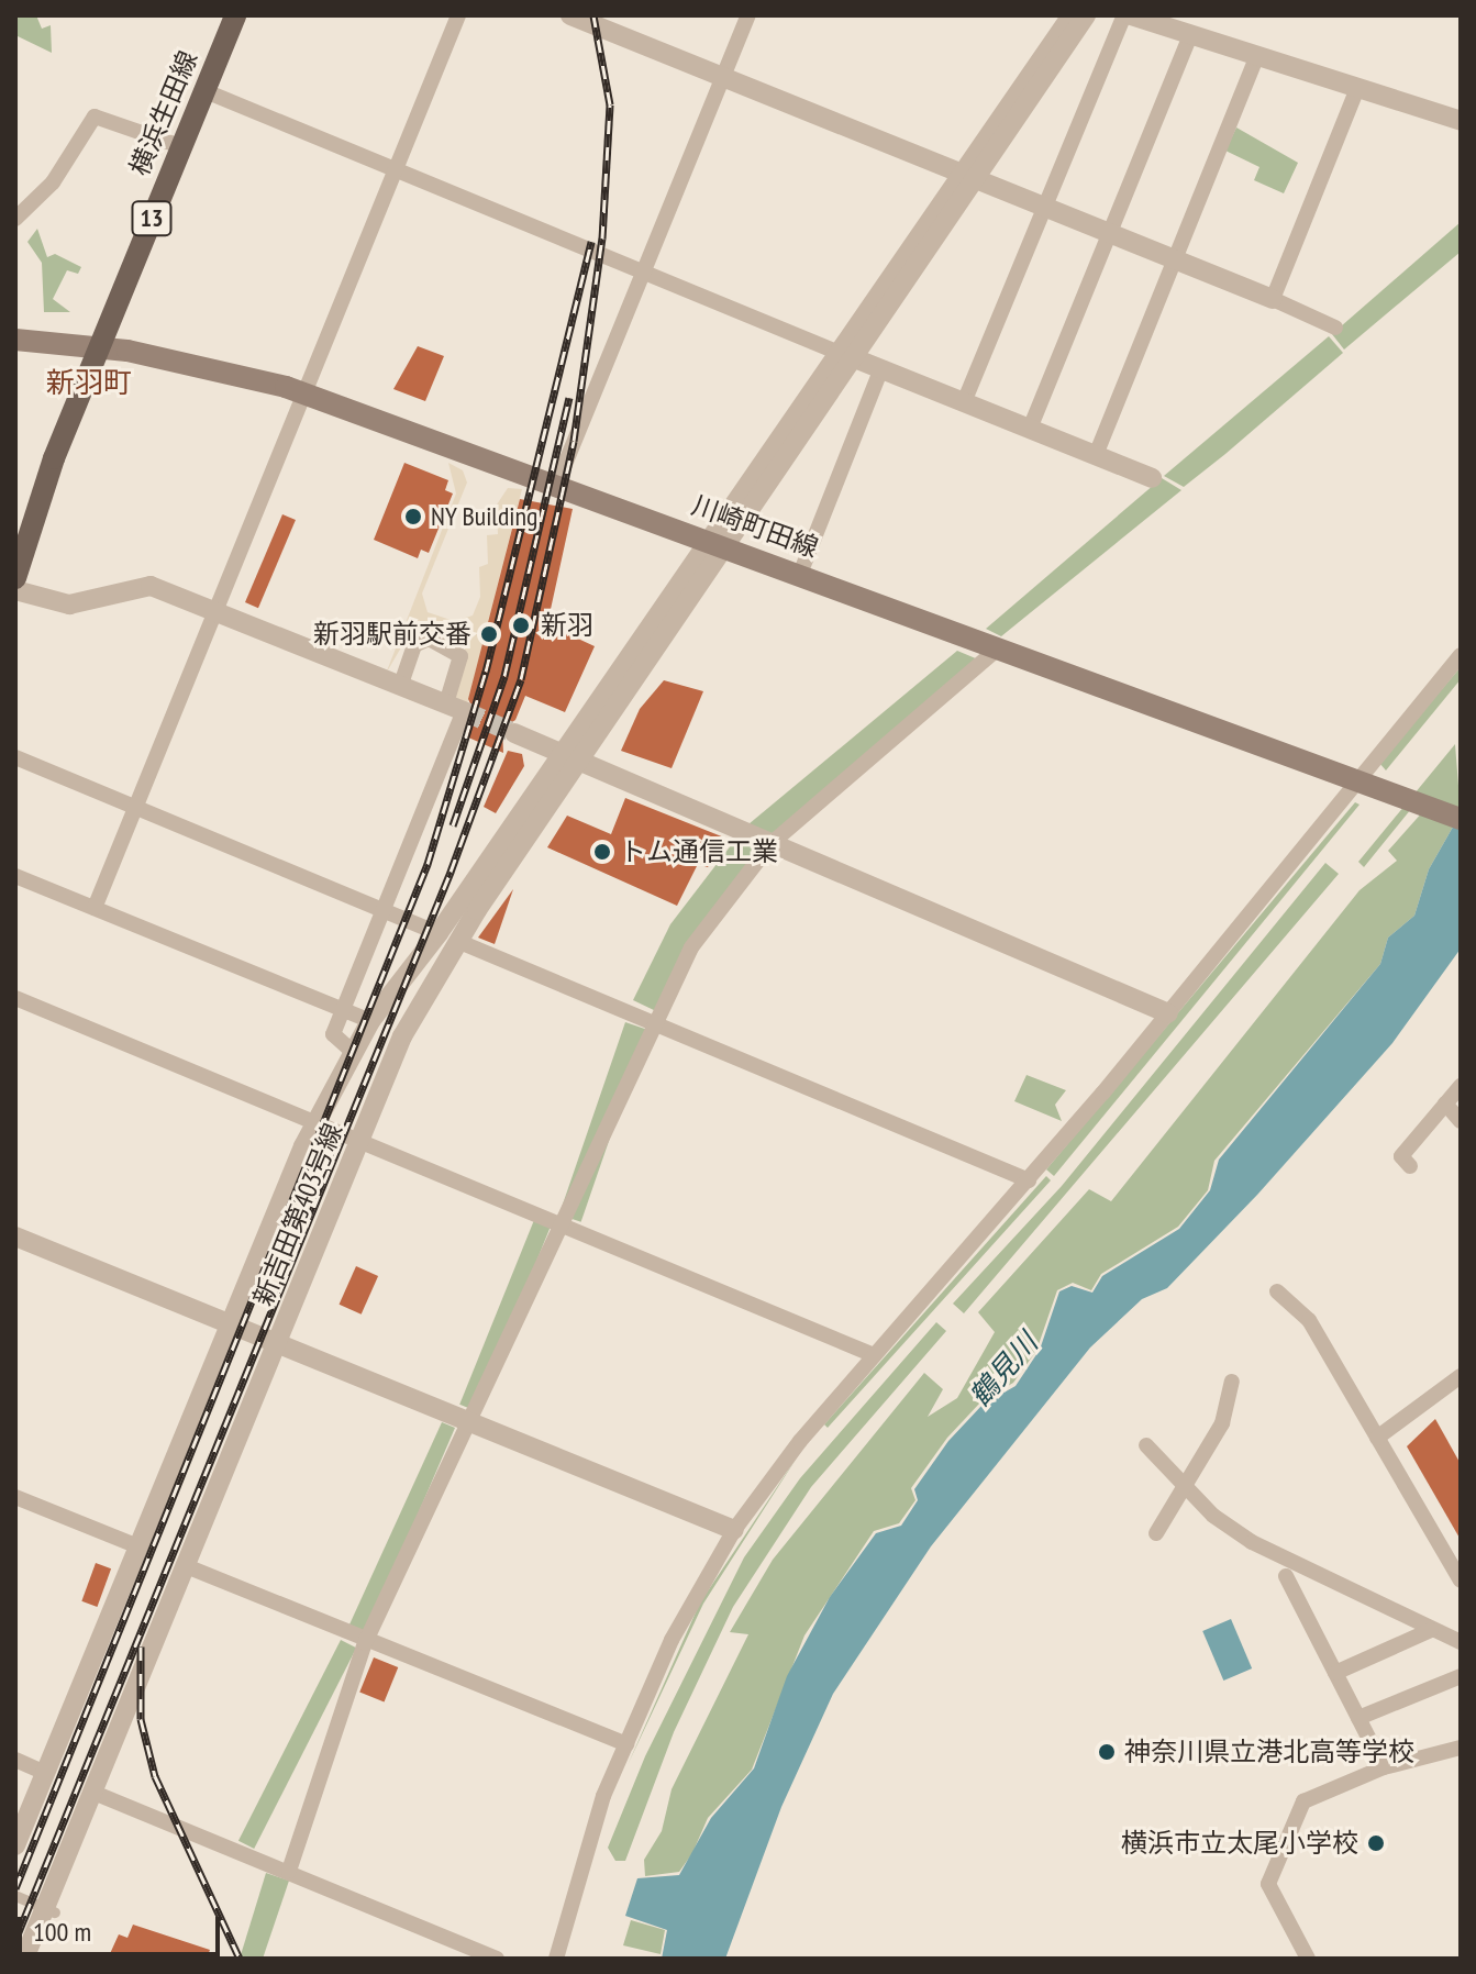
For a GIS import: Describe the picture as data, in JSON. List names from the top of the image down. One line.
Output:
{"streets":{"main road":["横浜生田線","13","川崎町田線"],"street":["新吉田第403号線"]},"crossings":[["横浜生田線","川崎町田線"],["川崎町田線","新吉田第403号線"]],"districts":["新羽町"],"water":["鶴見川"],"places":["NY Building","新羽","新羽駅前交番","トム通信工業","神奈川県立港北高等学校","横浜市立太尾小学校"],"scale_bar":"100 m"}
